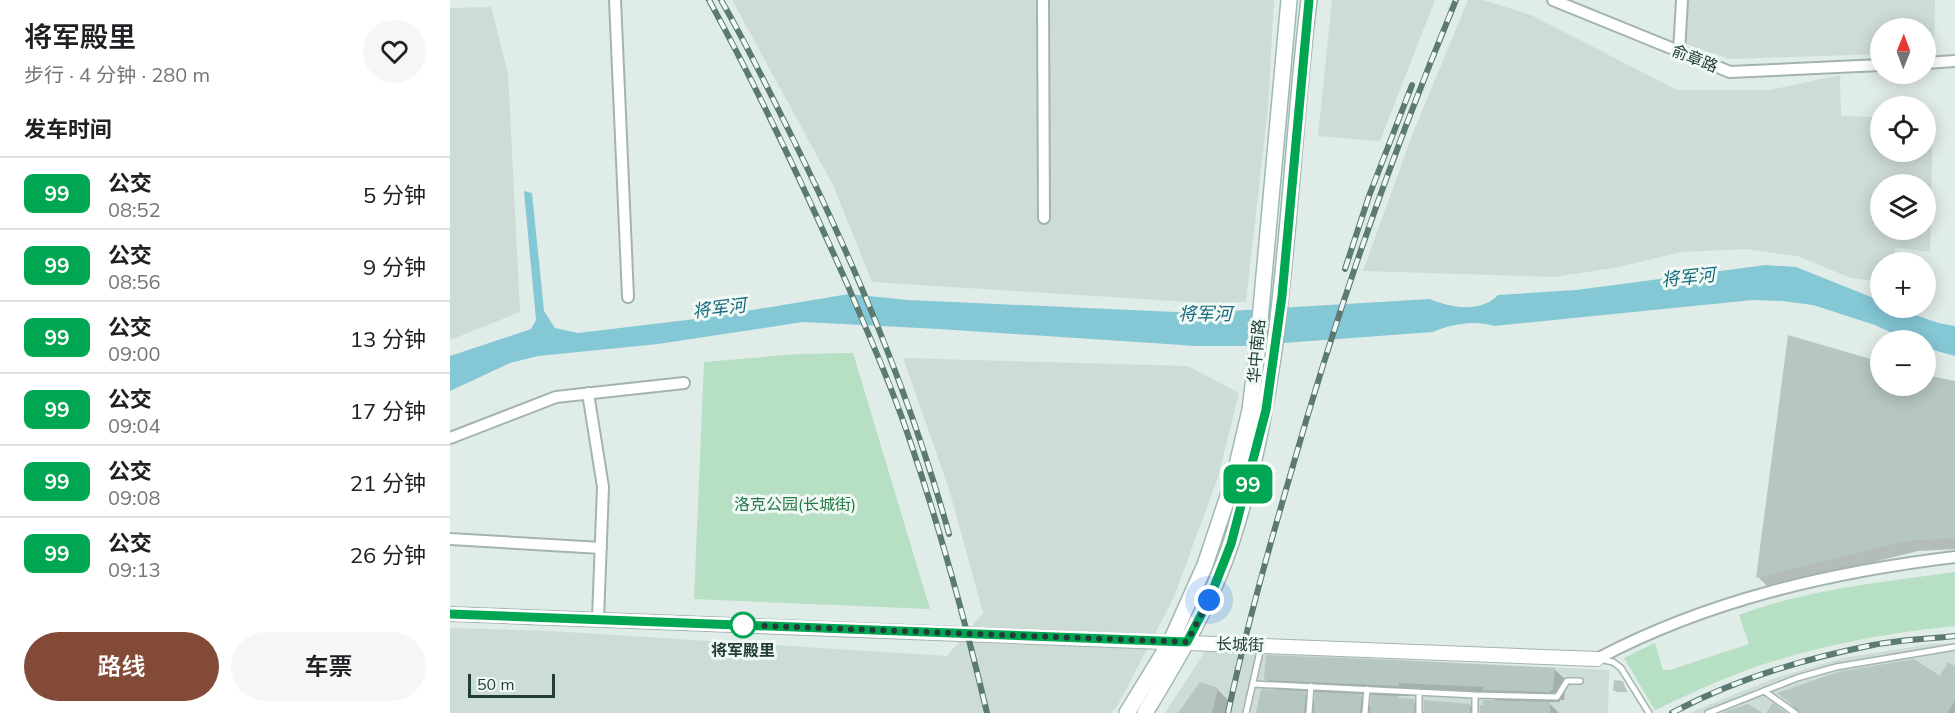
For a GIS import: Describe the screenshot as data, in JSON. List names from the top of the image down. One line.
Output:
{"streets":{"main road":["华中南路"],"street":["俞章路","长城街"]},"crossings":[["华中南路","长城街"]],"water":["将军河"],"parks":["洛克公园(长城街)"],"places":["将军殿里"],"lines":["bus line 99"],"scale_bar":"50 m","north":"top","page":{"heading":[["将军殿里","步行 · 4 分钟 · 280 m"],"发车时间"],"on_map":"99","map_buttons":["+","−"],"list":[{"mark":"99","name":"公交","note":"08:52","value":"5 分钟"},{"mark":"99","name":"公交","note":"08:56","value":"9 分钟"},{"mark":"99","name":"公交","note":"09:00","value":"13 分钟"},{"mark":"99","name":"公交","note":"09:04","value":"17 分钟"},{"mark":"99","name":"公交","note":"09:08","value":"21 分钟"},{"mark":"99","name":"公交","note":"09:13","value":"26 分钟"}],"buttons":["路线","车票"],"scale":"50 m"}}
